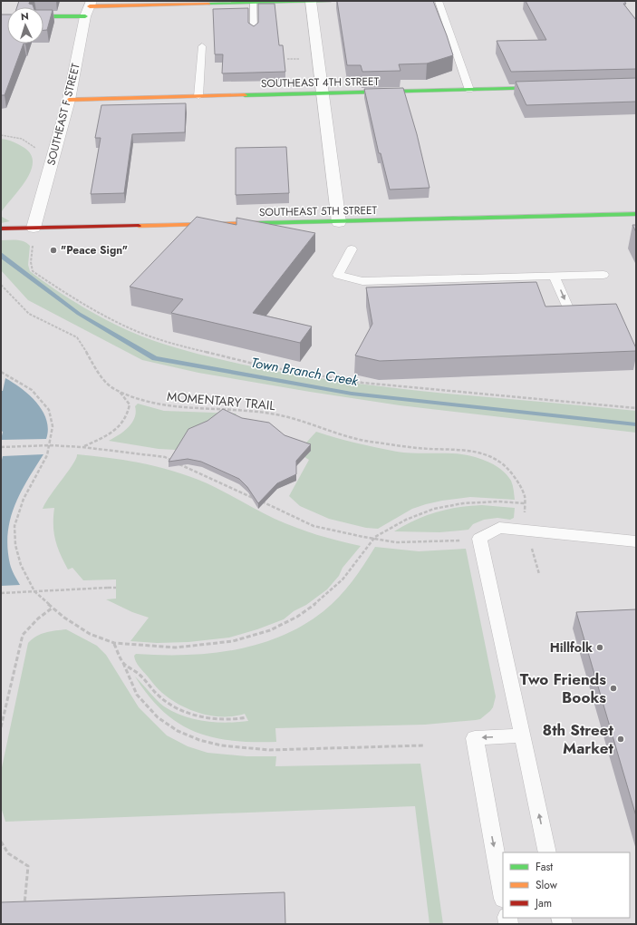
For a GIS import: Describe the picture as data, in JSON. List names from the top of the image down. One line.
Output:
{"streets":{"street":["SOUTHEAST 4TH STREET","SOUTHEAST F STREET","SOUTHEAST 5TH STREET"],"path":["MOMENTARY TRAIL"]},"crossings":[["SOUTHEAST 4TH STREET","SOUTHEAST F STREET"],["SOUTHEAST F STREET","SOUTHEAST 5TH STREET"]],"water":["Town Branch Creek"],"places":["\"Peace Sign\"","Hillfolk","Two Friends Books","8th Street Market"],"legend":["Fast","Slow","Jam"],"north":"top"}
